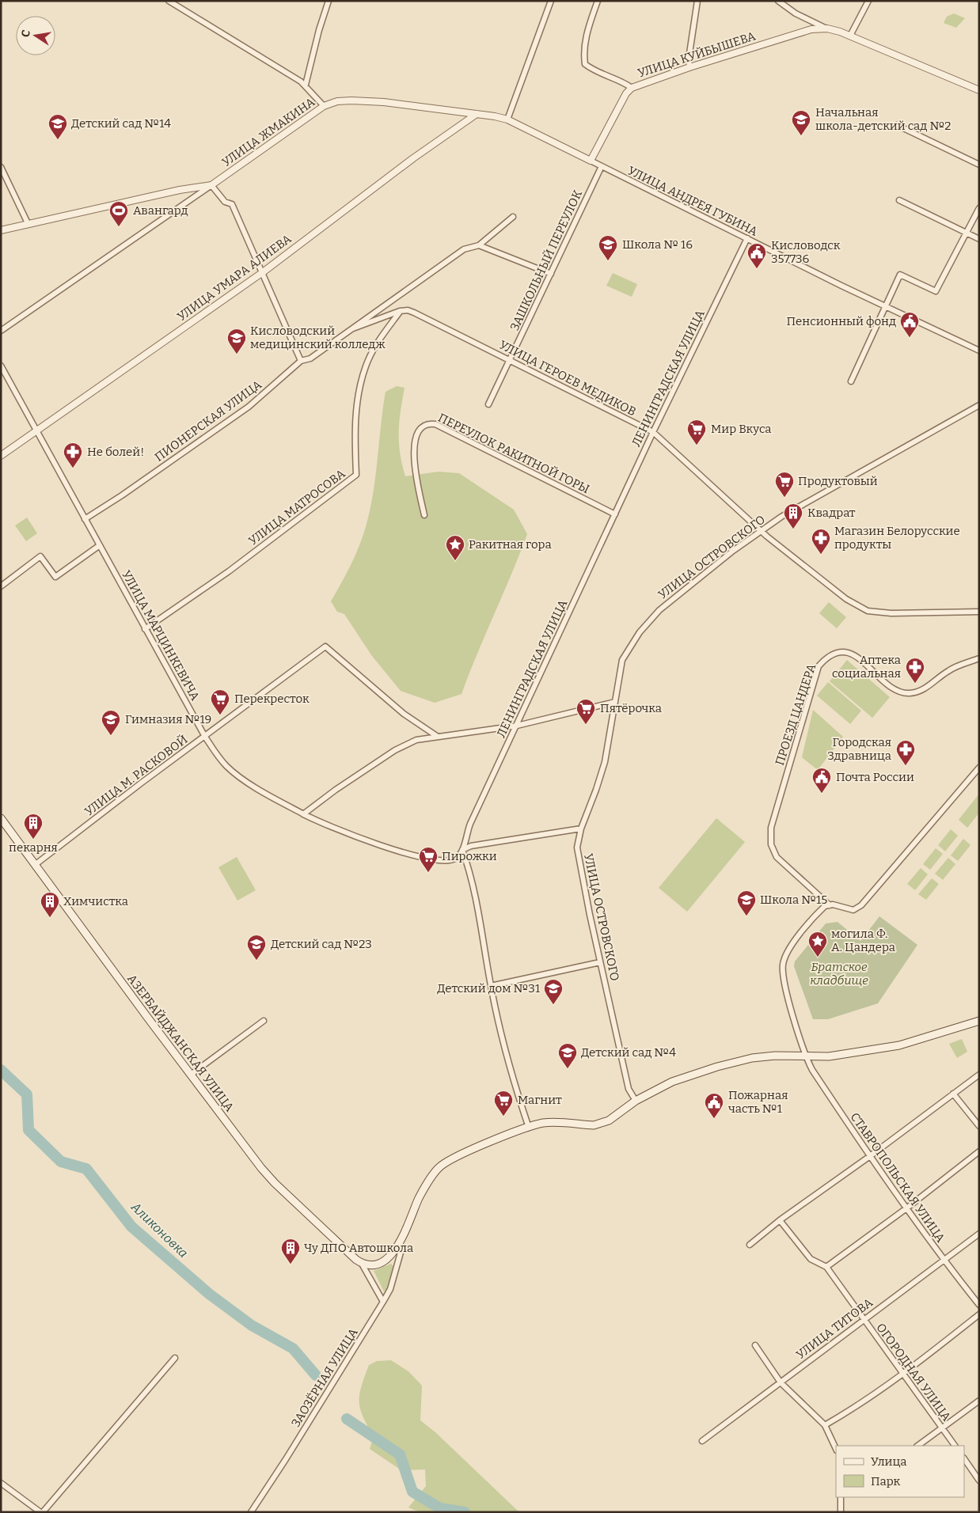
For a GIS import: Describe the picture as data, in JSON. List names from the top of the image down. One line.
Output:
{"streets":{"main road":["АЗЕРБАЙДЖАНСКАЯ УЛИЦА"],"street":["УЛИЦА КУЙБЫШЕВА","УЛИЦА ЖМАКИНА","УЛИЦА АНДРЕЯ ГУБИНА","ЗАШКОЛЬНЫЙ ПЕРЕУЛОК","УЛИЦА УМАРА АЛИЕВА","УЛИЦА ГЕРОЕВ МЕДИКОВ","ЛЕНИНГРАДСКАЯ УЛИЦА","ПИОНЕРСКАЯ УЛИЦА","ПЕРЕУЛОК РАКИТНОЙ ГОРЫ","УЛИЦА МАТРОСОВА","УЛИЦА ОСТРОВСКОГО","УЛИЦА МАРЦИНКЕВИЧА","ПРОЕЗД ЦАНДЕРА","УЛИЦА М. РАСКОВОЙ","СТАВРОПОЛЬСКАЯ УЛИЦА","УЛИЦА ТИТОВА","ОГОРОДНАЯ УЛИЦА","ЗАОЗЁРНАЯ УЛИЦА"]},"crossings":[["УЛИЦА КУЙБЫШЕВА","УЛИЦА ЖМАКИНА"],["УЛИЦА КУЙБЫШЕВА","УЛИЦА АНДРЕЯ ГУБИНА"],["УЛИЦА ЖМАКИНА","УЛИЦА АНДРЕЯ ГУБИНА"],["УЛИЦА ЖМАКИНА","УЛИЦА УМАРА АЛИЕВА"],["УЛИЦА АНДРЕЯ ГУБИНА","ЗАШКОЛЬНЫЙ ПЕРЕУЛОК"],["УЛИЦА АНДРЕЯ ГУБИНА","ЛЕНИНГРАДСКАЯ УЛИЦА"],["ЗАШКОЛЬНЫЙ ПЕРЕУЛОК","УЛИЦА ГЕРОЕВ МЕДИКОВ"],["УЛИЦА УМАРА АЛИЕВА","УЛИЦА МАРЦИНКЕВИЧА"],["УЛИЦА ГЕРОЕВ МЕДИКОВ","ЛЕНИНГРАДСКАЯ УЛИЦА"],["УЛИЦА ГЕРОЕВ МЕДИКОВ","ПИОНЕРСКАЯ УЛИЦА"],["УЛИЦА ГЕРОЕВ МЕДИКОВ","УЛИЦА МАТРОСОВА"],["УЛИЦА ГЕРОЕВ МЕДИКОВ","УЛИЦА ОСТРОВСКОГО"],["ЛЕНИНГРАДСКАЯ УЛИЦА","ПЕРЕУЛОК РАКИТНОЙ ГОРЫ"],["ЛЕНИНГРАДСКАЯ УЛИЦА","УЛИЦА МАРЦИНКЕВИЧА"],["ПИОНЕРСКАЯ УЛИЦА","УЛИЦА МАРЦИНКЕВИЧА"],["УЛИЦА МАТРОСОВА","УЛИЦА МАРЦИНКЕВИЧА"],["УЛИЦА ОСТРОВСКОГО","УЛИЦА МАРЦИНКЕВИЧА"],["УЛИЦА МАРЦИНКЕВИЧА","УЛИЦА М. РАСКОВОЙ"],["УЛИЦА М. РАСКОВОЙ","АЗЕРБАЙДЖАНСКАЯ УЛИЦА"],["СТАВРОПОЛЬСКАЯ УЛИЦА","УЛИЦА ТИТОВА"],["УЛИЦА ТИТОВА","ОГОРОДНАЯ УЛИЦА"]],"water":["Аликоновка"],"parks":["Братское кладбище"],"places":{"school or university":["Начальная школа-детский сад №2","Детский сад №14","Школа № 16","Кисловодский медицинский колледж","Гимназия №19","Школа №15","Детский сад №23","Детский дом №31","Детский сад №4"],"sports":["Авангард"],"public building":["Кисловодск 357736","Пенсионный фонд","Почта России","Пожарная часть №1"],"supermarket":["Мир Вкуса","Продуктовый","Перекресток","Пятёрочка","Пирожки","Магнит"],"pharmacy":["Не болей!","Магазин Белорусские продукты","Аптека социальная","Городская Здравница"],"building":["Квадрат","пекарня","Химчистка","Чу ДПО Автошкола"],"place":["Ракитная гора","могила Ф. А. Цандера"]},"legend":["Улица","Парк"],"north":"left"}
